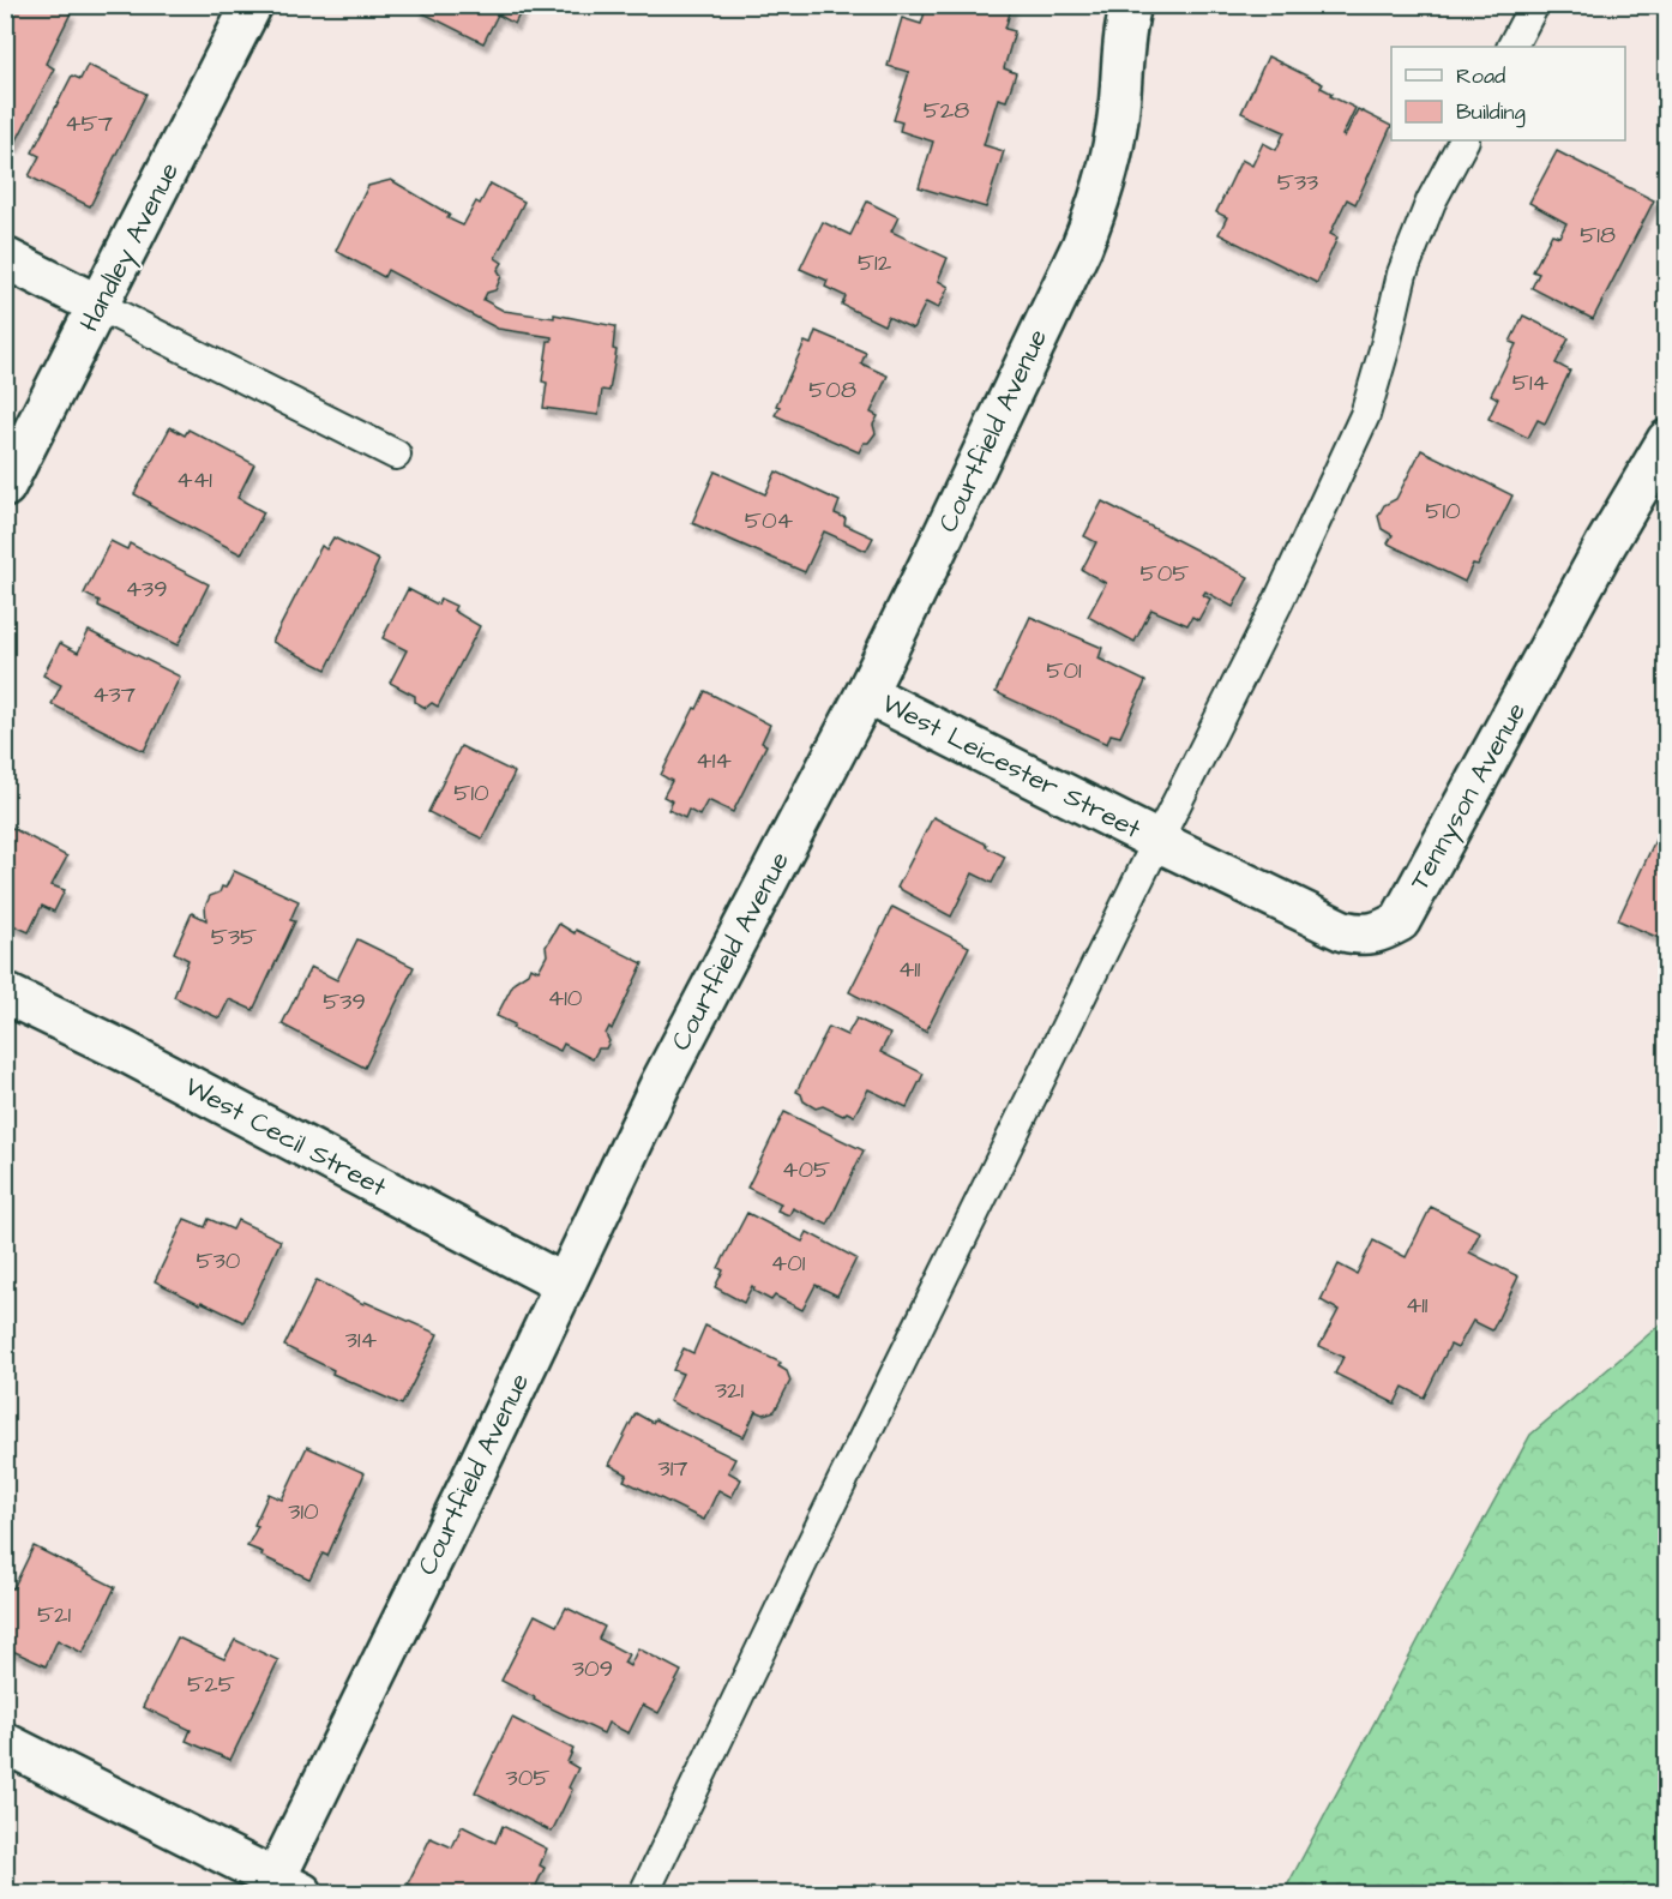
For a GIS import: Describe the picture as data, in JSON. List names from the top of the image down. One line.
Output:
{"streets":{"street":["Handley Avenue","Courtfield Avenue","West Leicester Street","Tennyson Avenue","West Cecil Street"]},"crossings":[["Courtfield Avenue","West Leicester Street"],["Courtfield Avenue","West Cecil Street"],["West Leicester Street","Tennyson Avenue"]],"house_numbers":["528","457","533","518","512","514","508","441","510","504","505","439","501","437","414","510","535","411","410","539","405","530","401","411","314","321","317","310","521","309","525","305"],"legend":["Road","Building"]}
